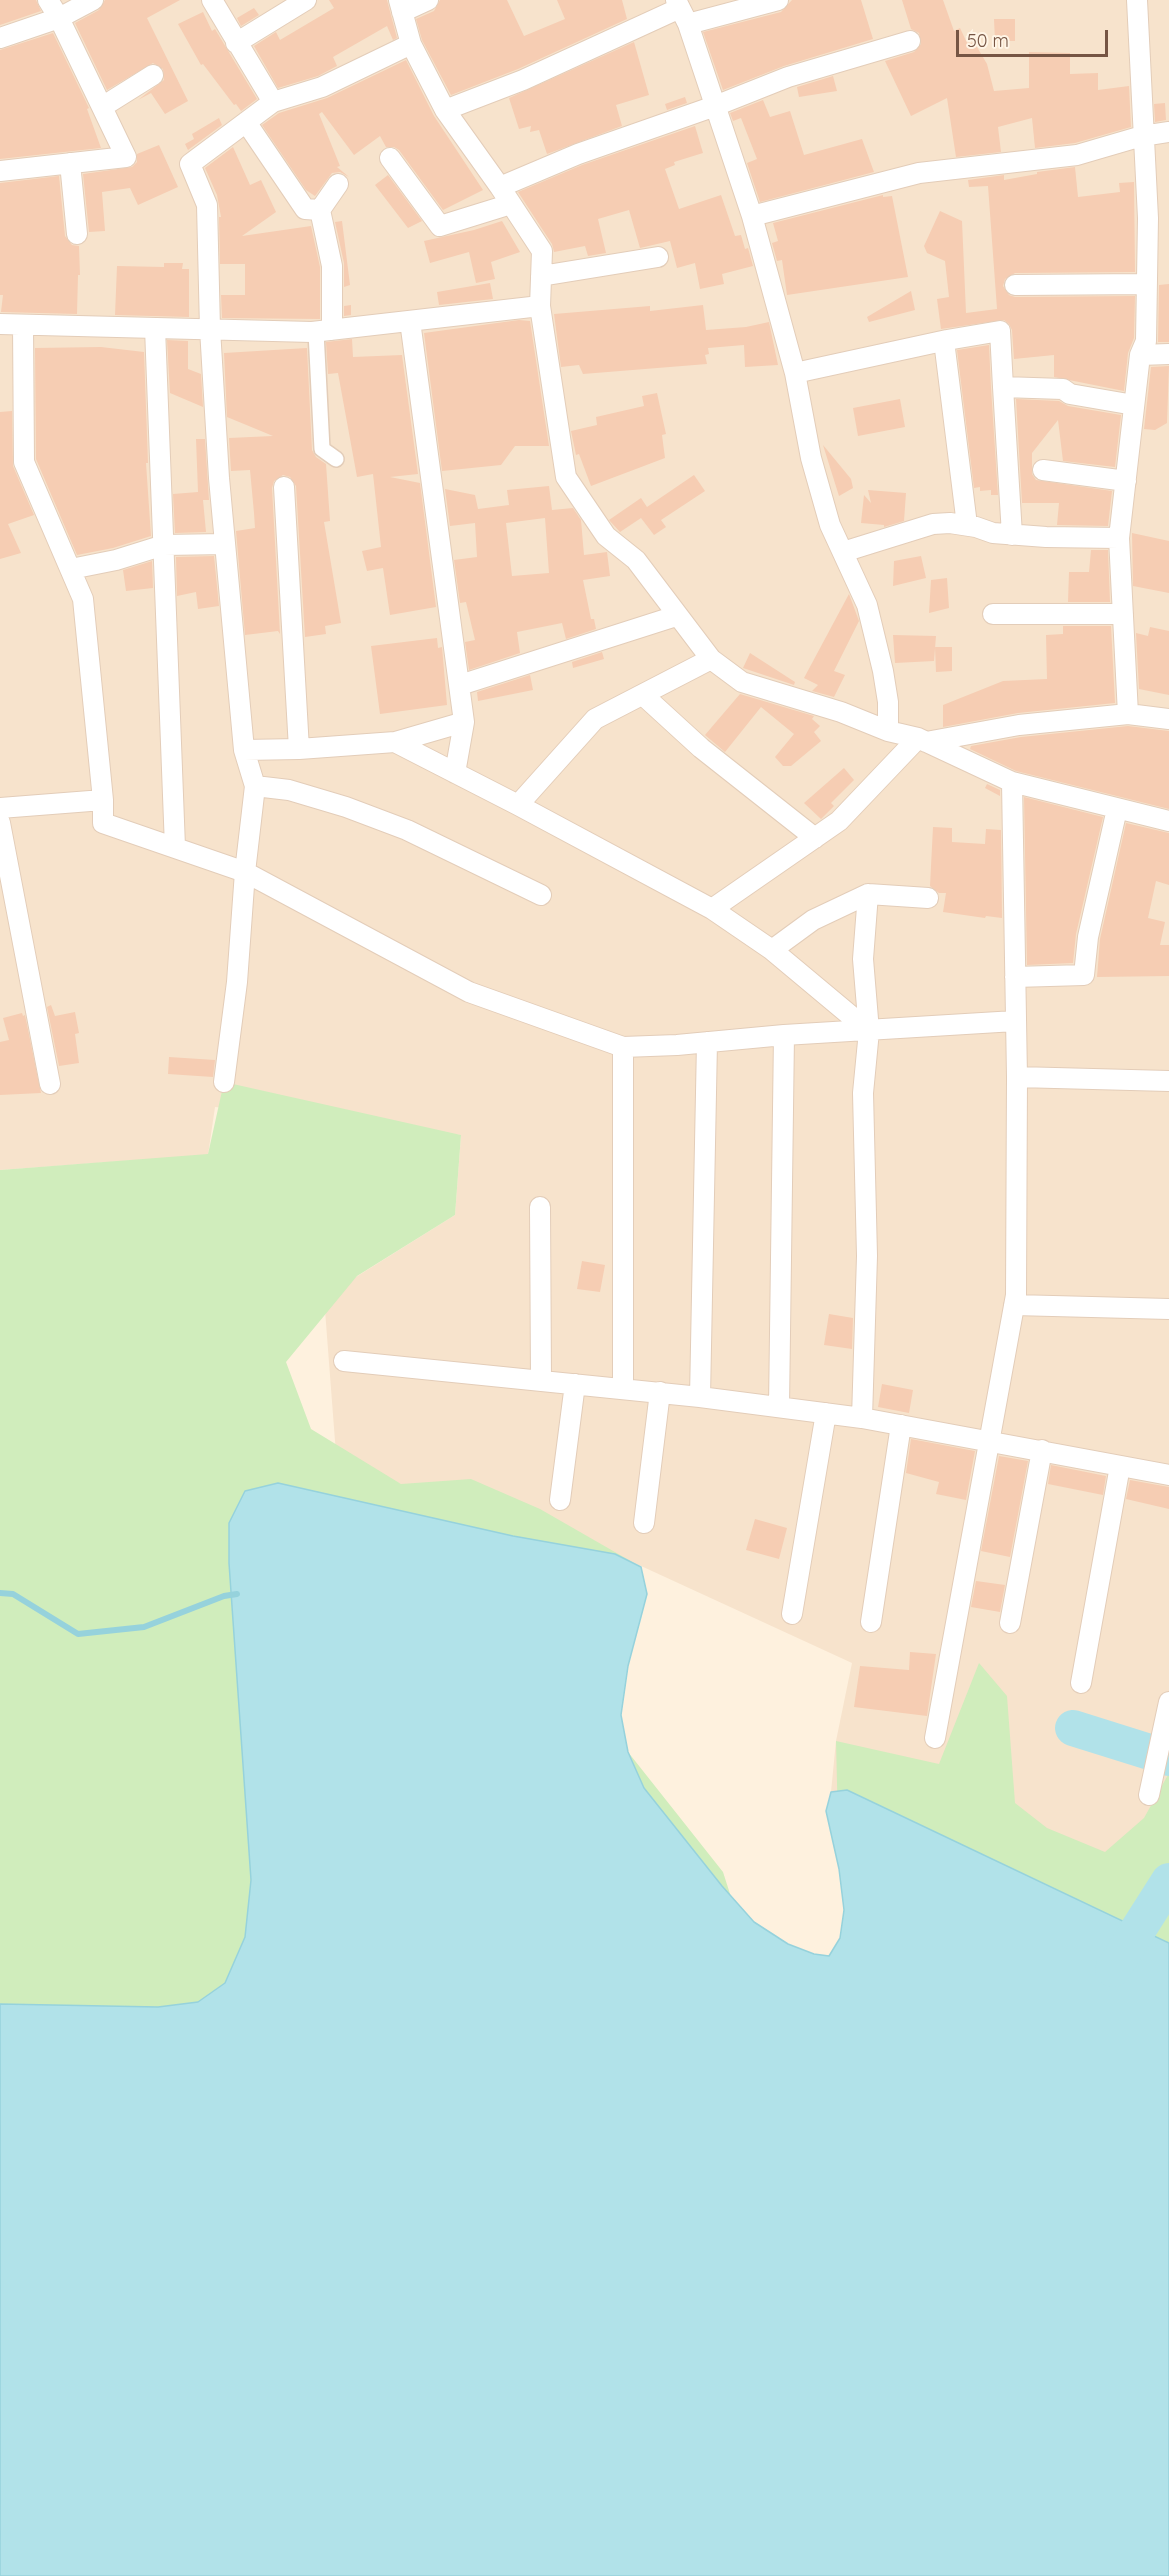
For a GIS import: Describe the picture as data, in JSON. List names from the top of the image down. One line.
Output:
{"scale_bar":"50 m"}
